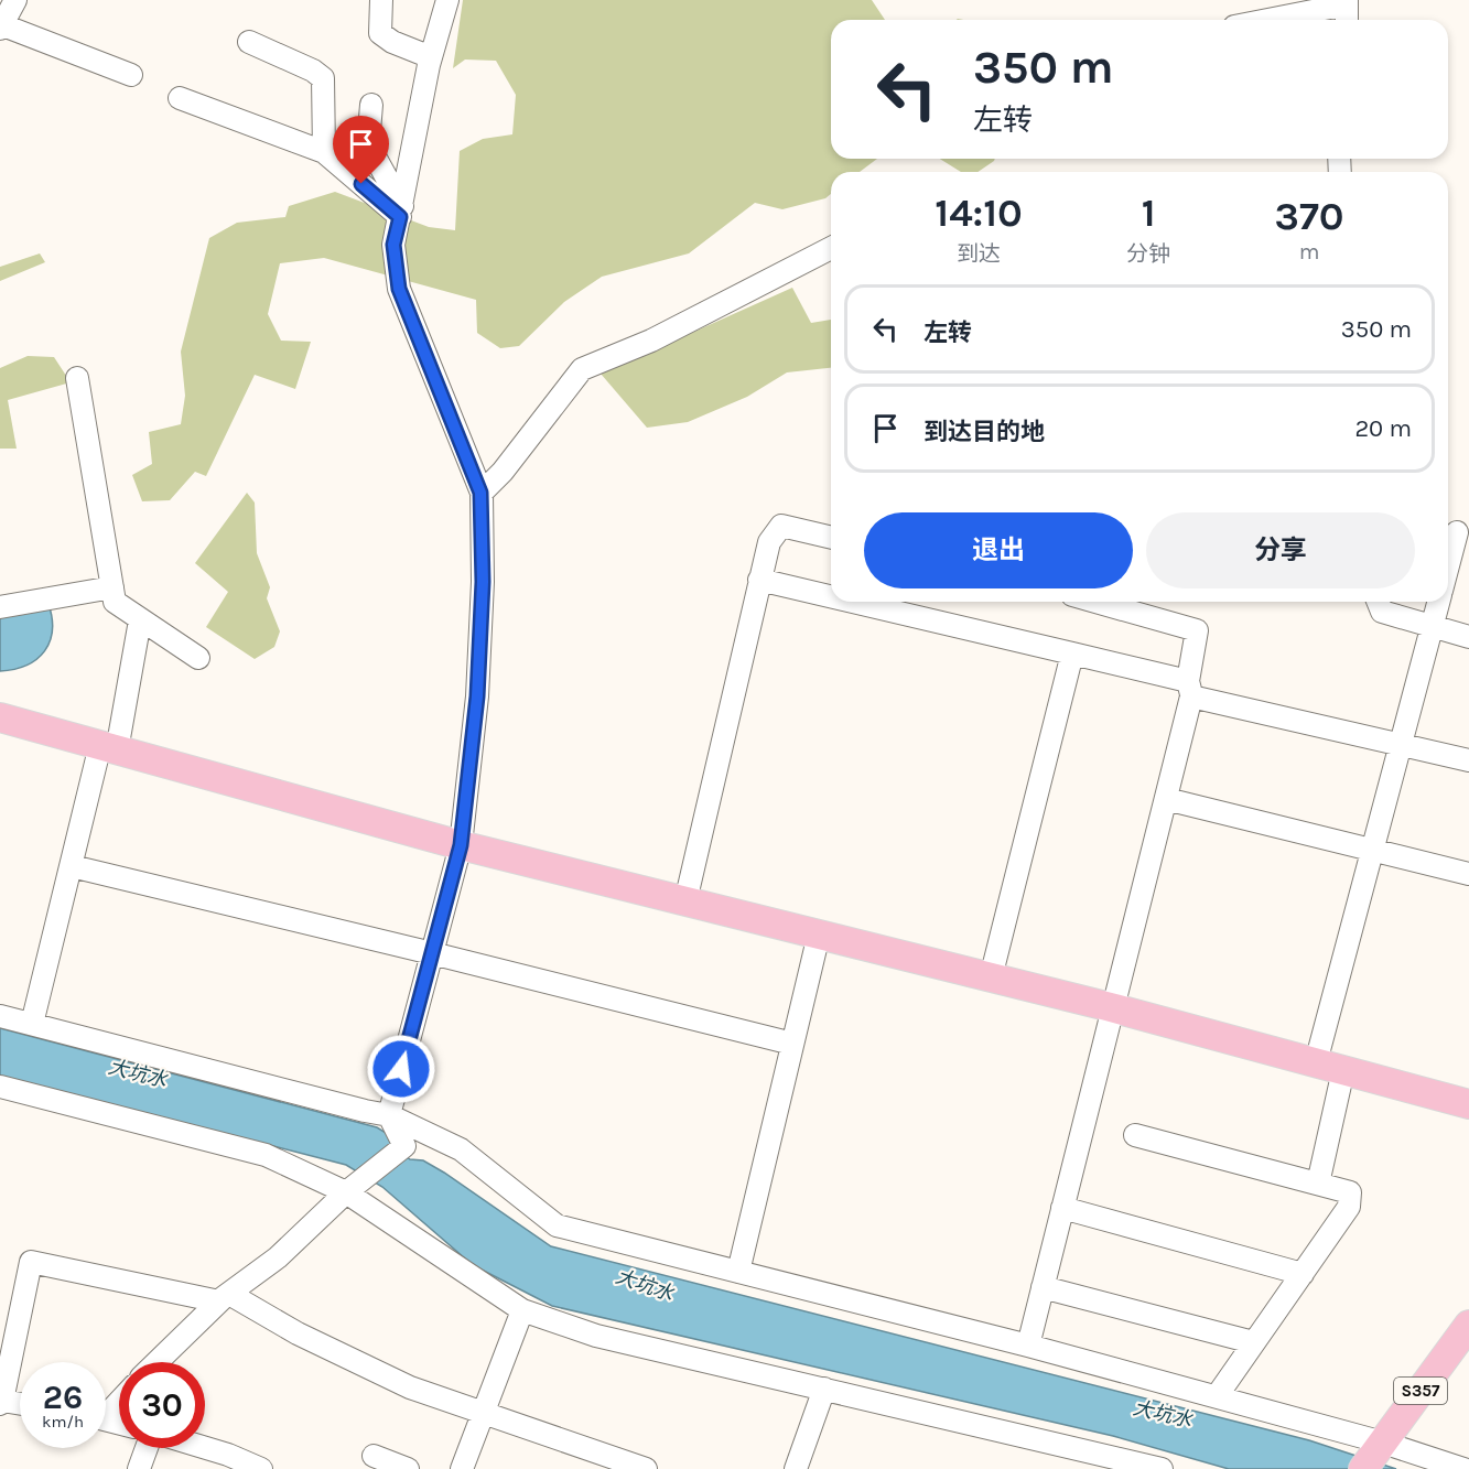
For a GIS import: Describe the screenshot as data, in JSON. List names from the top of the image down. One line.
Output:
{"streets":{"main road":["S357"]},"water":["大坑水"],"page":{"turn":["350 m","左转"],"eta":["14:10","到达","1","分钟","370","m"],"list":[{"name":"左转","value":"350 m"},{"name":"到达目的地","value":"20 m"}],"buttons":["退出","分享"],"speed":"26 km/h","limit":"30"}}
